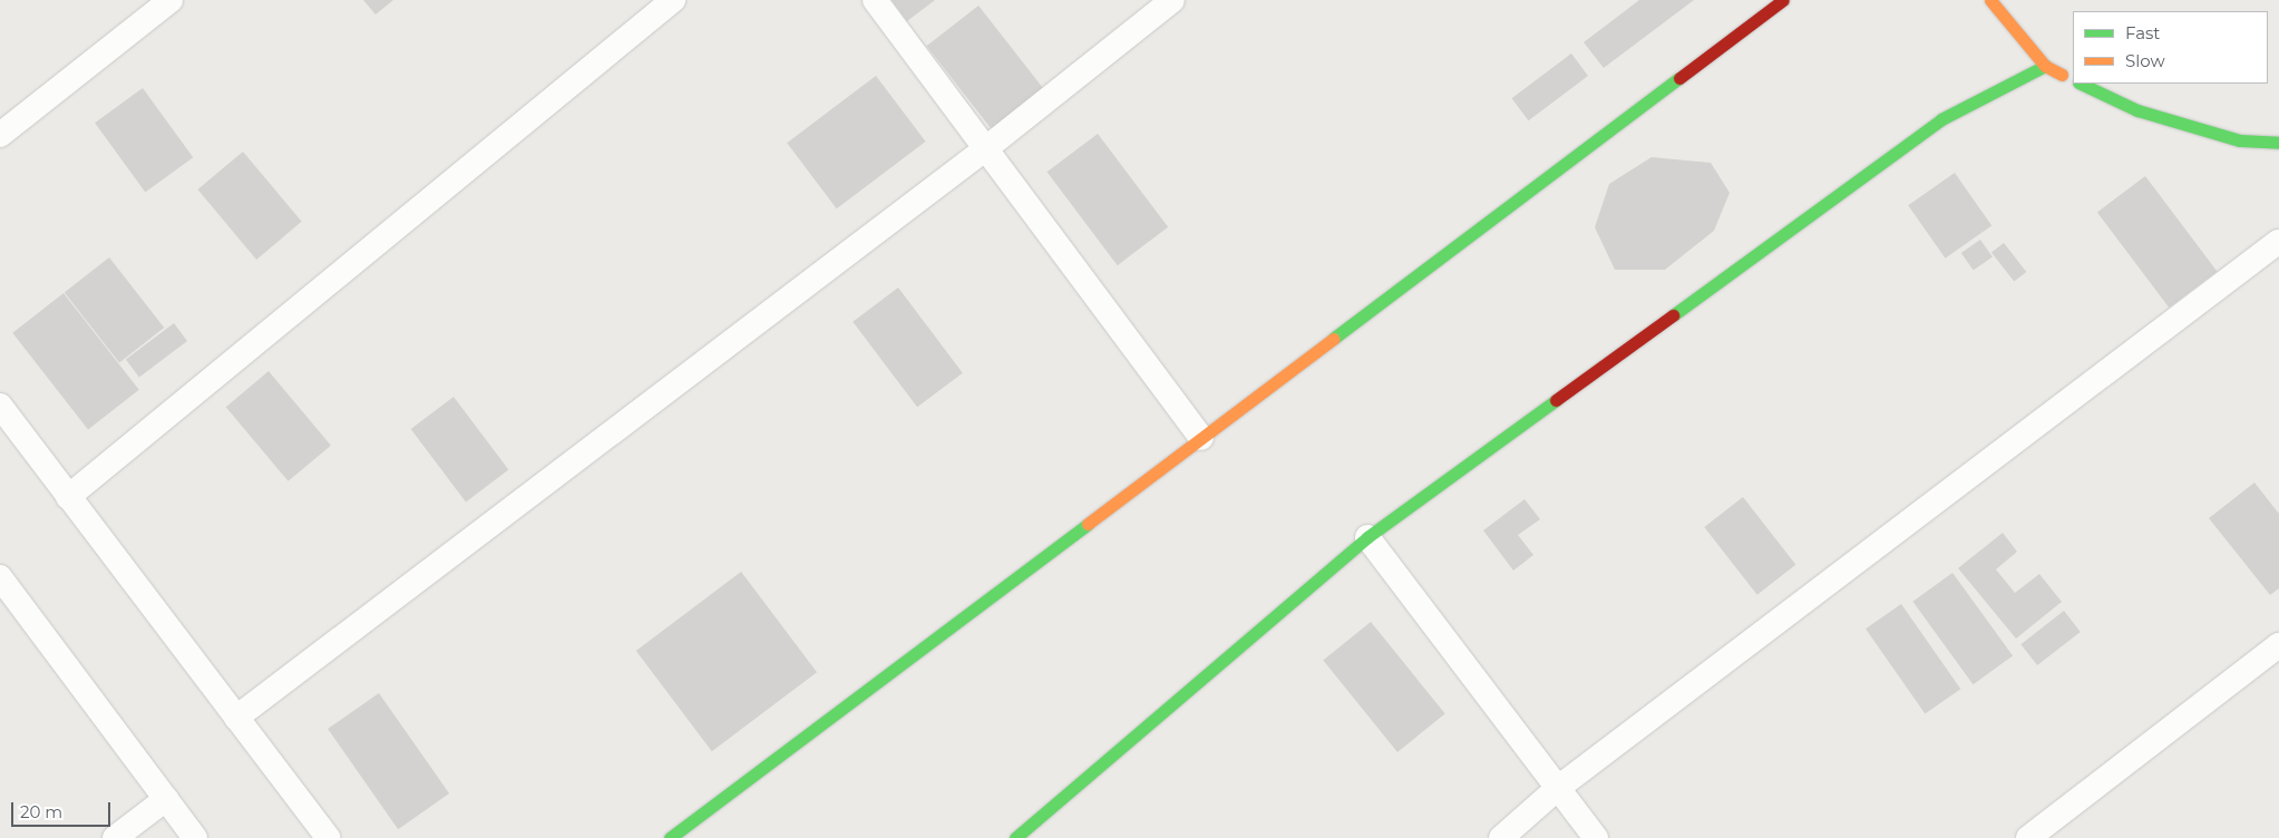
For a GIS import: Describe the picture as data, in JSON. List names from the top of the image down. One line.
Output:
{"legend":["Fast","Slow"],"scale_bar":"20 m"}
